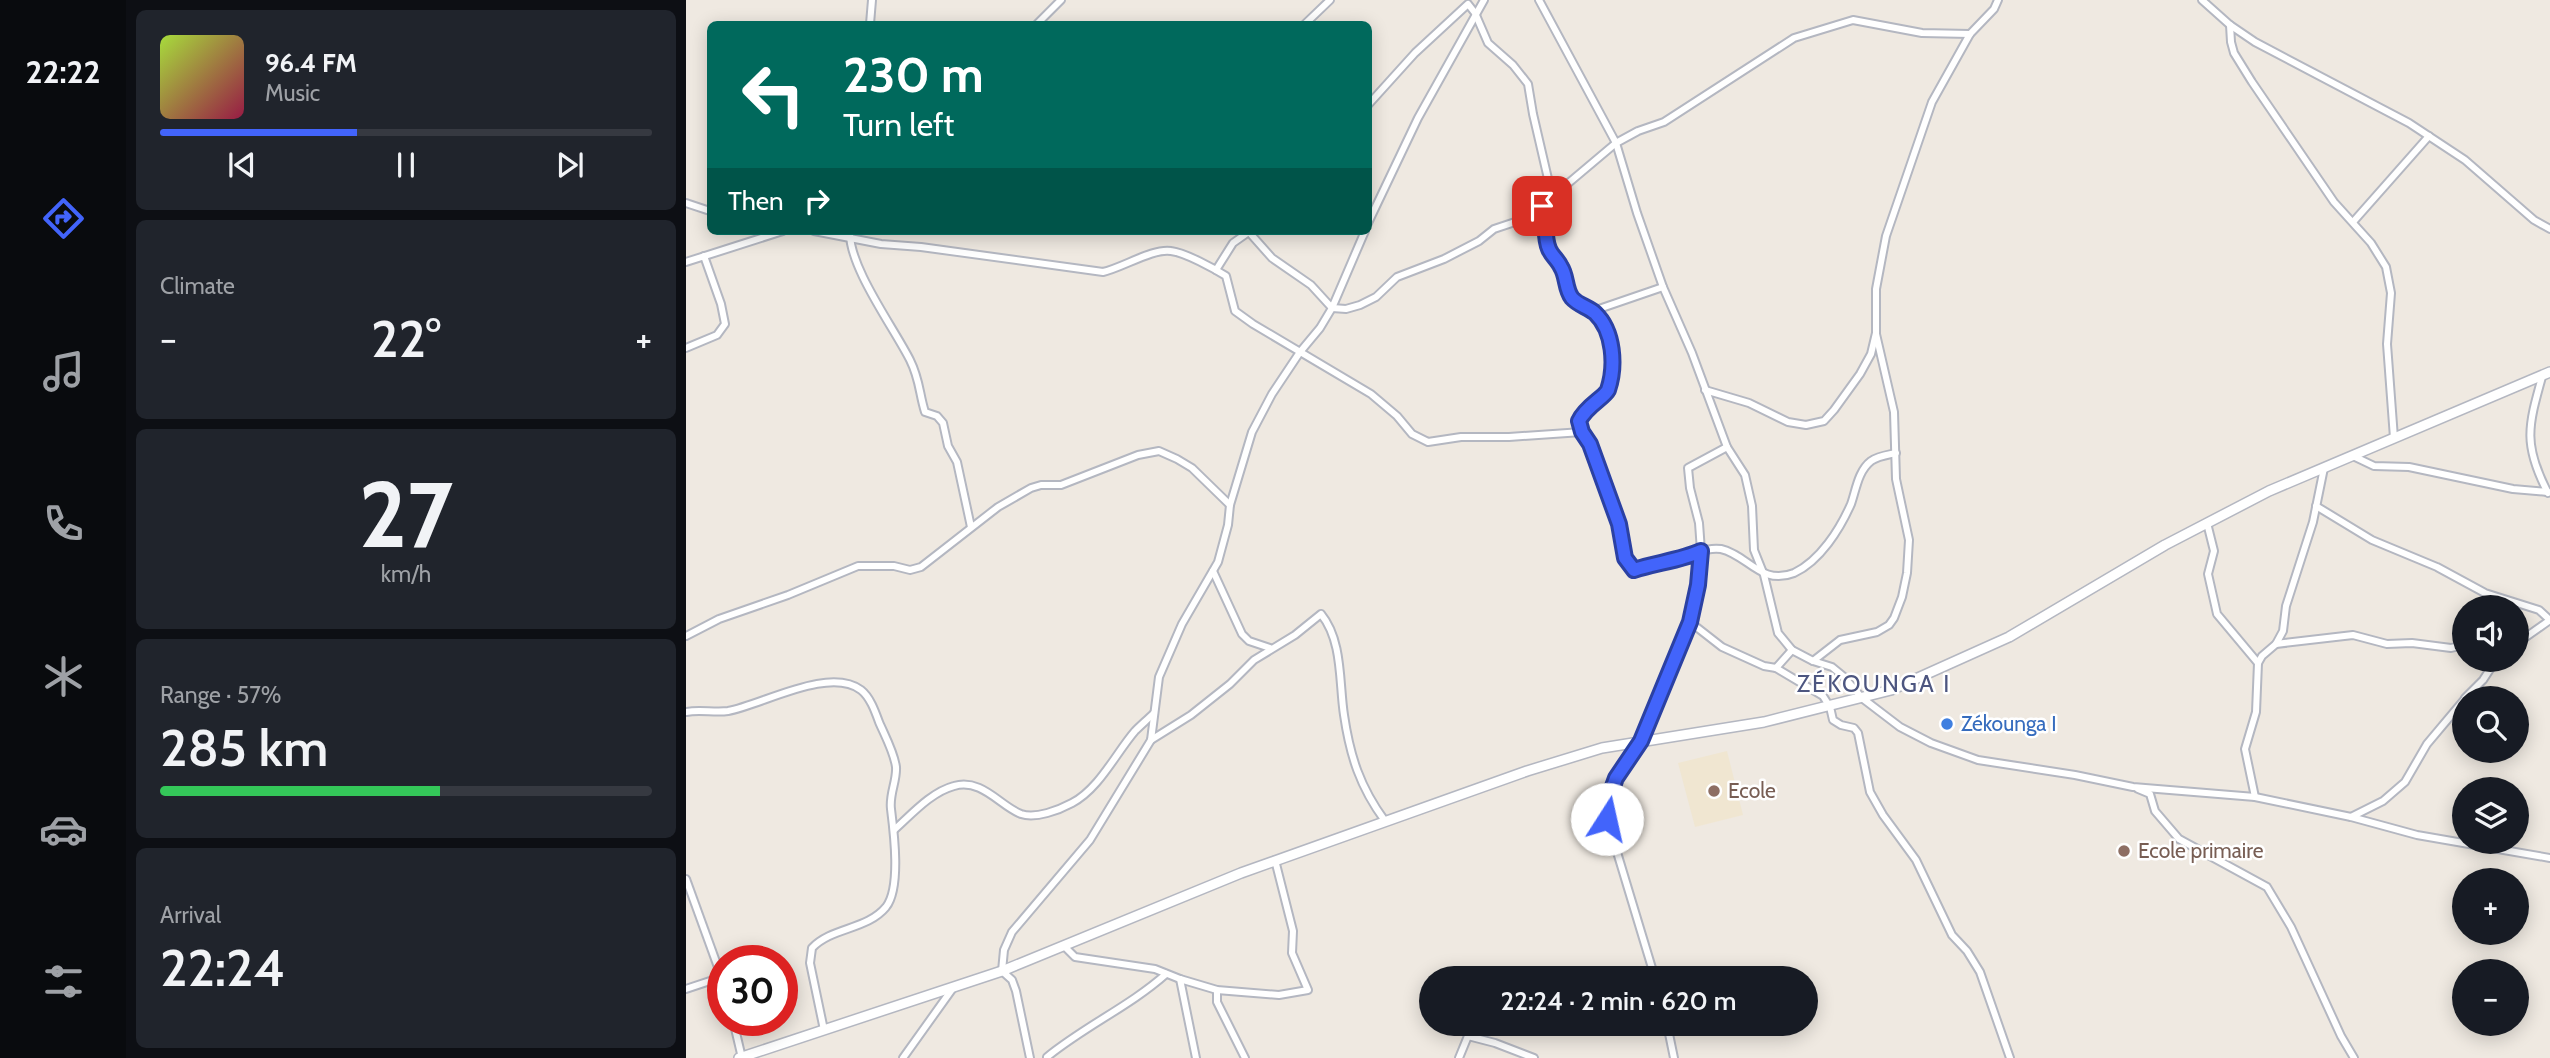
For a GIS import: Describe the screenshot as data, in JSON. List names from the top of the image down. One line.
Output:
{"districts":["ZÉKOUNGA I"],"places":["Zékounga I","Ecole","Ecole primaire"],"page":{"tabs":"22:22","turn":["230 m","Turn left"],"song":["96.4 FM","Music"],"then":"Then","tile":["Climate",["27","km/h"],["Range · 57%","285 km"],["Arrival","22:24"]],"heat":["−","22°","+"],"map_buttons":["+","−"],"limit":"30","trip":"22:24 · 2 min · 620 m"}}
